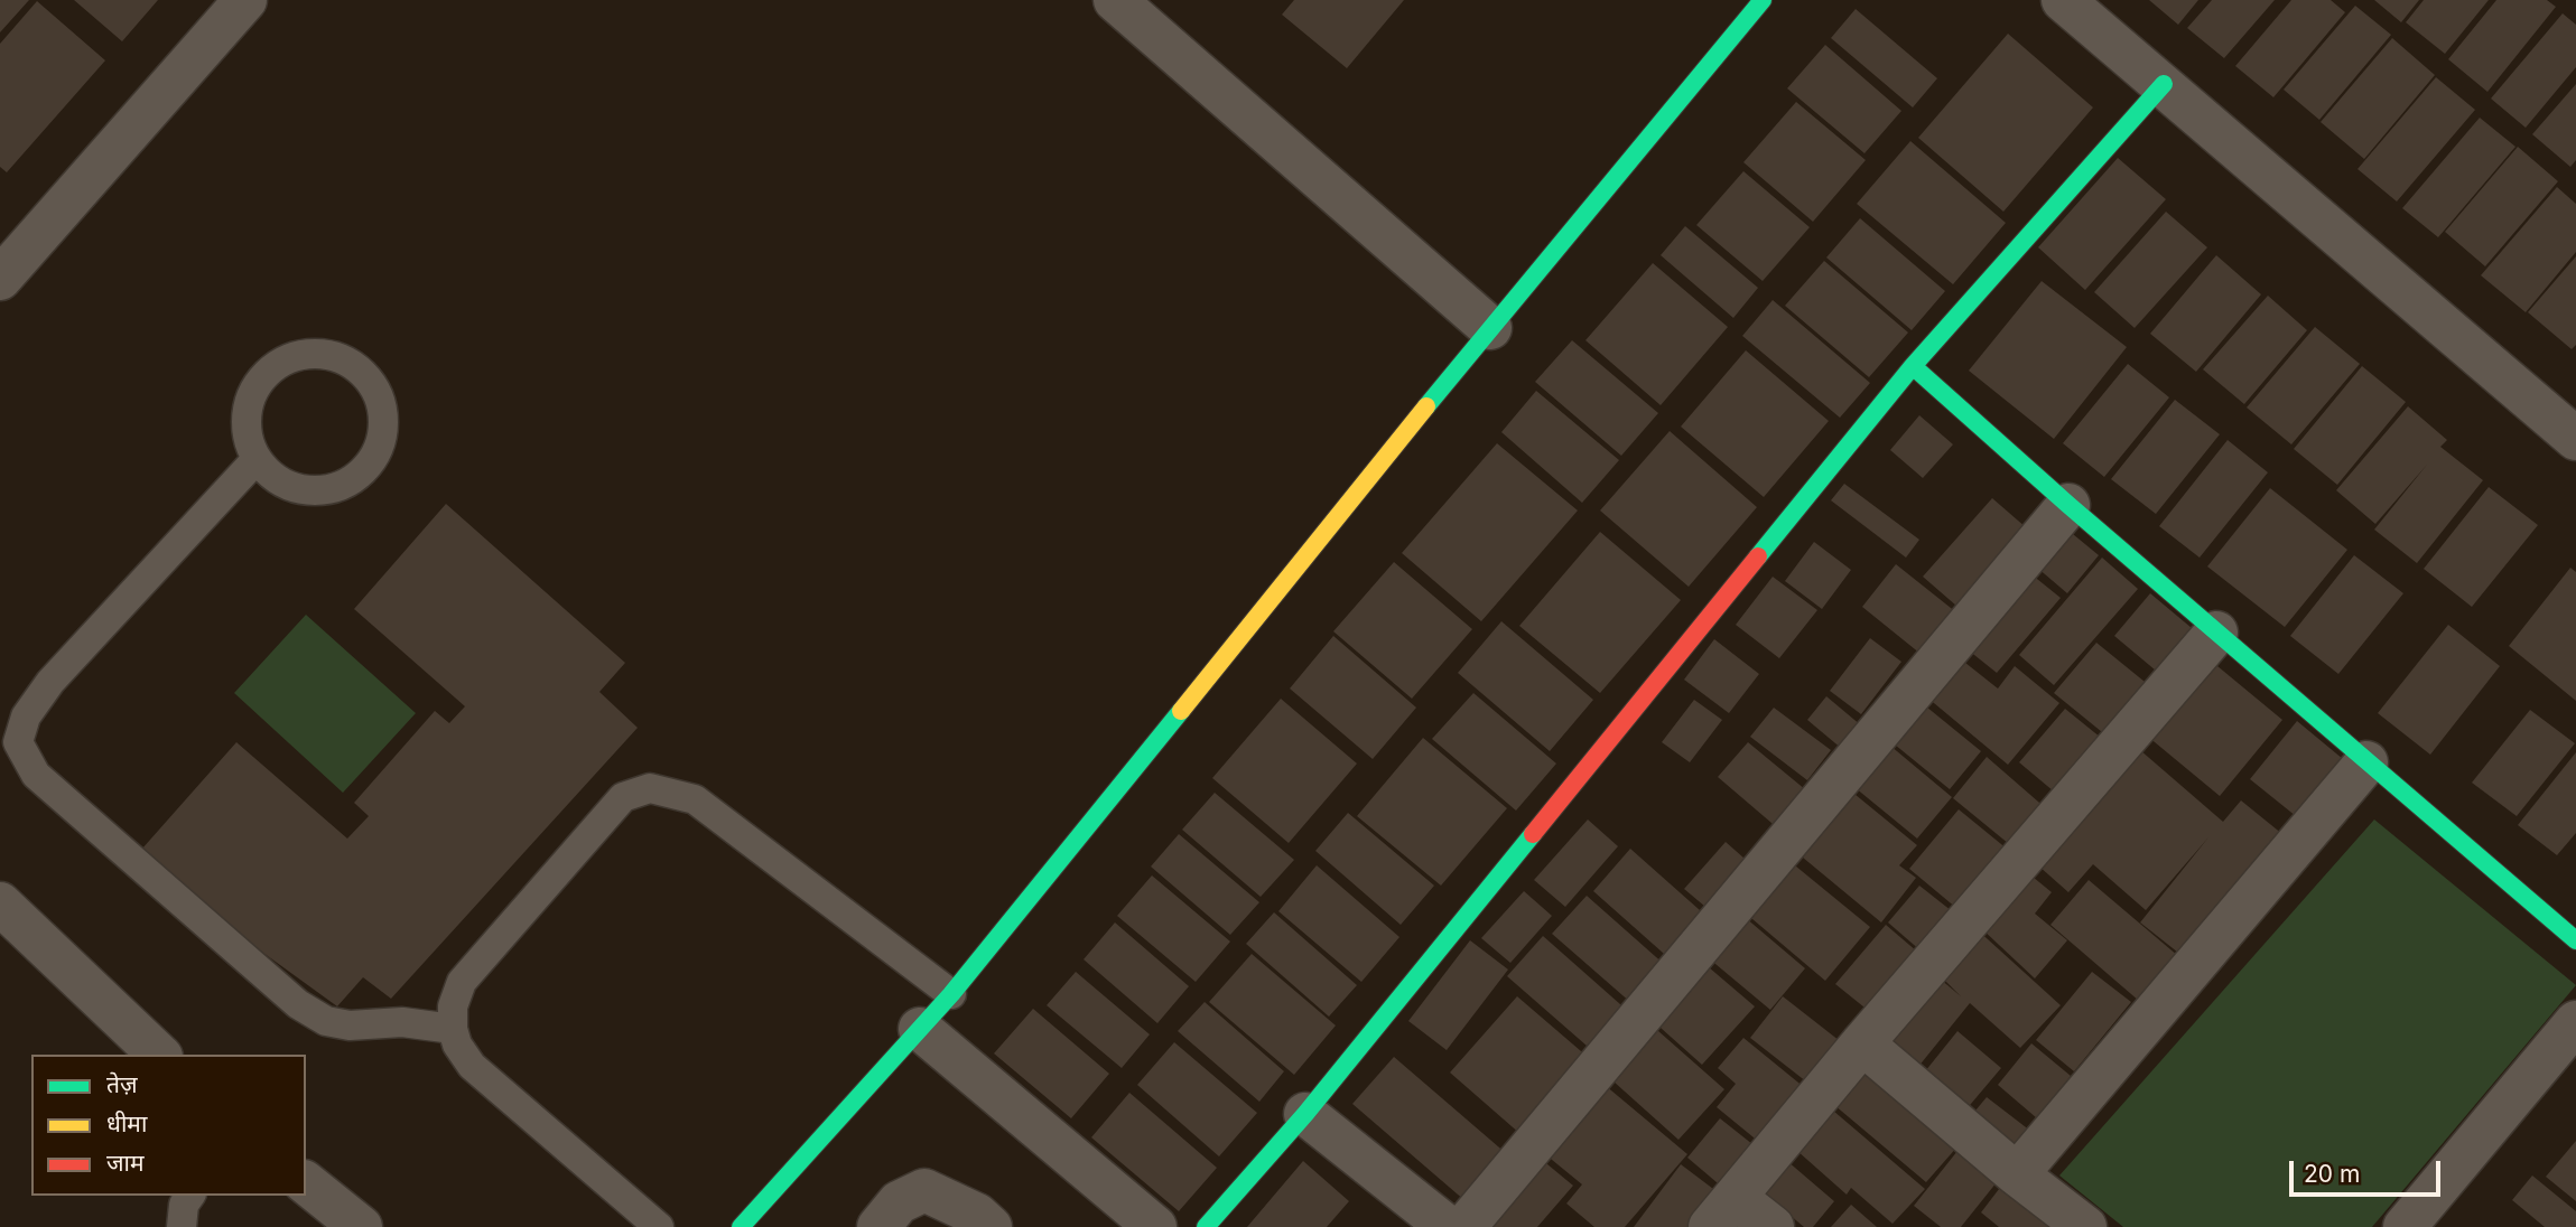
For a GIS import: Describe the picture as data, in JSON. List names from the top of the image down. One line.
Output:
{"legend":["तेज़","धीमा","जाम"],"scale_bar":"20 m"}
